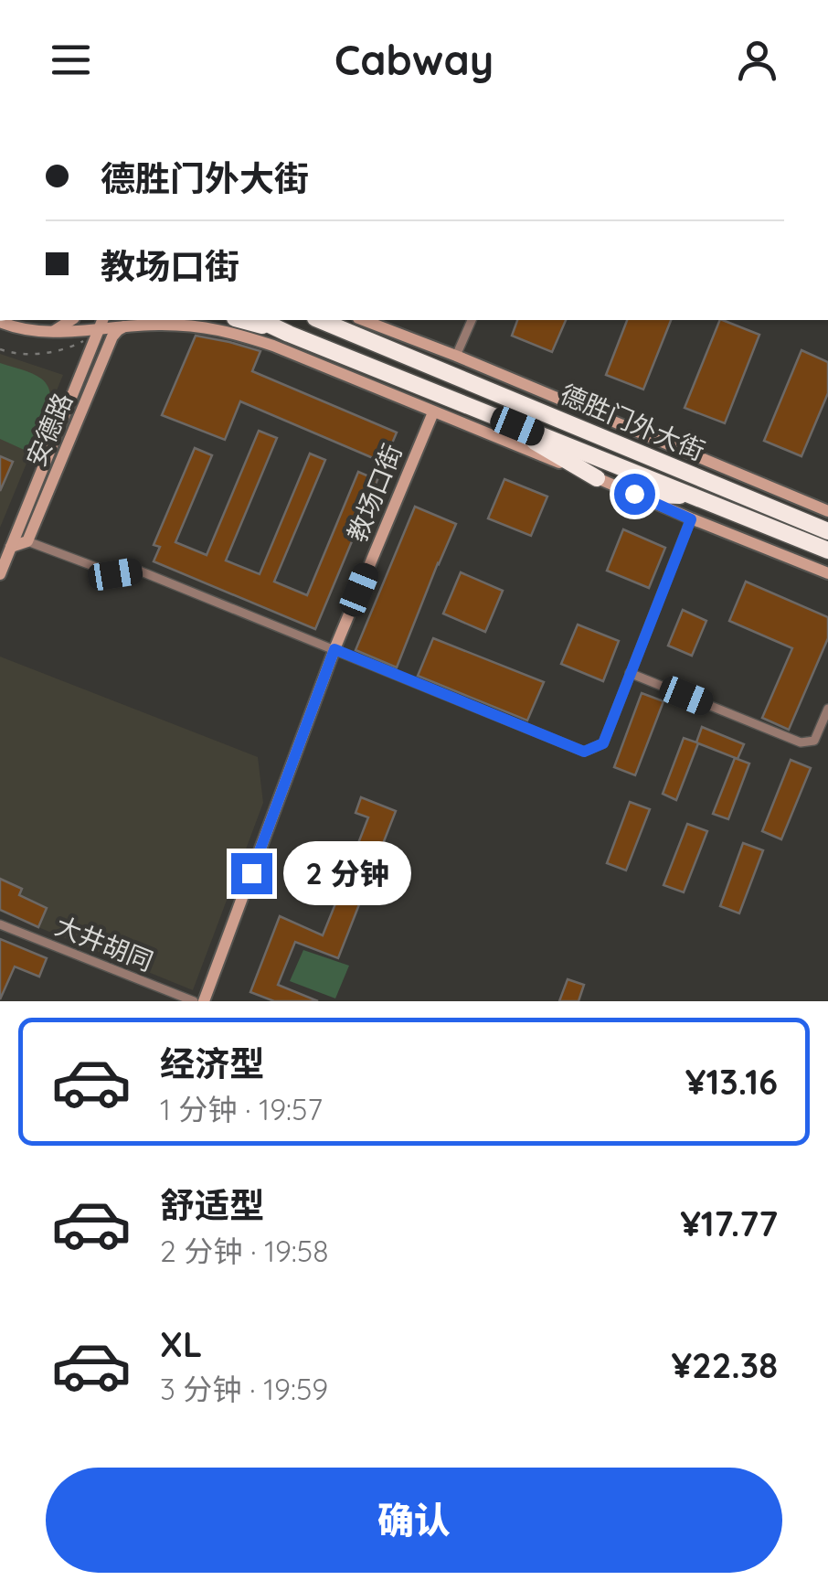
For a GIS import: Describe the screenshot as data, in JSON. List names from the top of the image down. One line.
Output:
{"streets":{"highway":["德胜门外大街"],"street":["安德路","教场口街","大井胡同"]},"page":{"header":"Cabway","banner":["德胜门外大街","教场口街"],"bubble":"2 分钟","list":[{"name":"经济型","note":"1 分钟 · 19:57","value":"¥13.16"},{"name":"舒适型","note":"2 分钟 · 19:58","value":"¥17.77"},{"name":"XL","note":"3 分钟 · 19:59","value":"¥22.38"}],"buttons":"确认"}}
